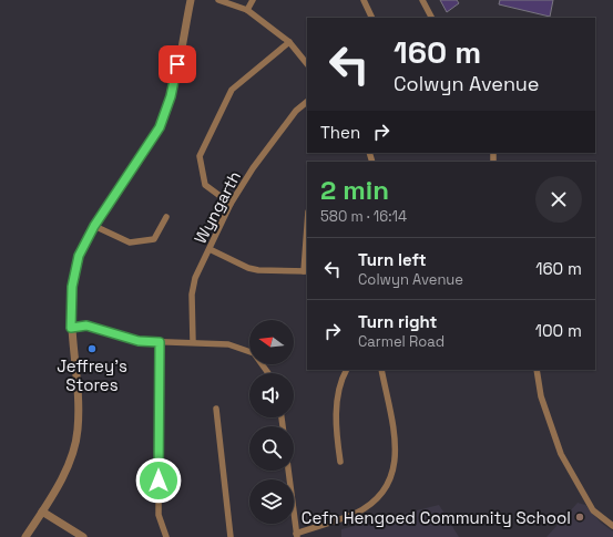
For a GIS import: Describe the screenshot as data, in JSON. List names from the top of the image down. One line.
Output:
{"streets":{"street":["Wyngarth"]},"places":["Jeffrey's Stores","Cefn Hengoed Community School"],"north":"left","page":{"turn":["160 m","Colwyn Avenue"],"then":"Then","heading":["2 min","580 m · 16:14"],"list":[{"name":"Turn left","note":"Colwyn Avenue","value":"160 m"},{"name":"Turn right","note":"Carmel Road","value":"100 m"}]}}
